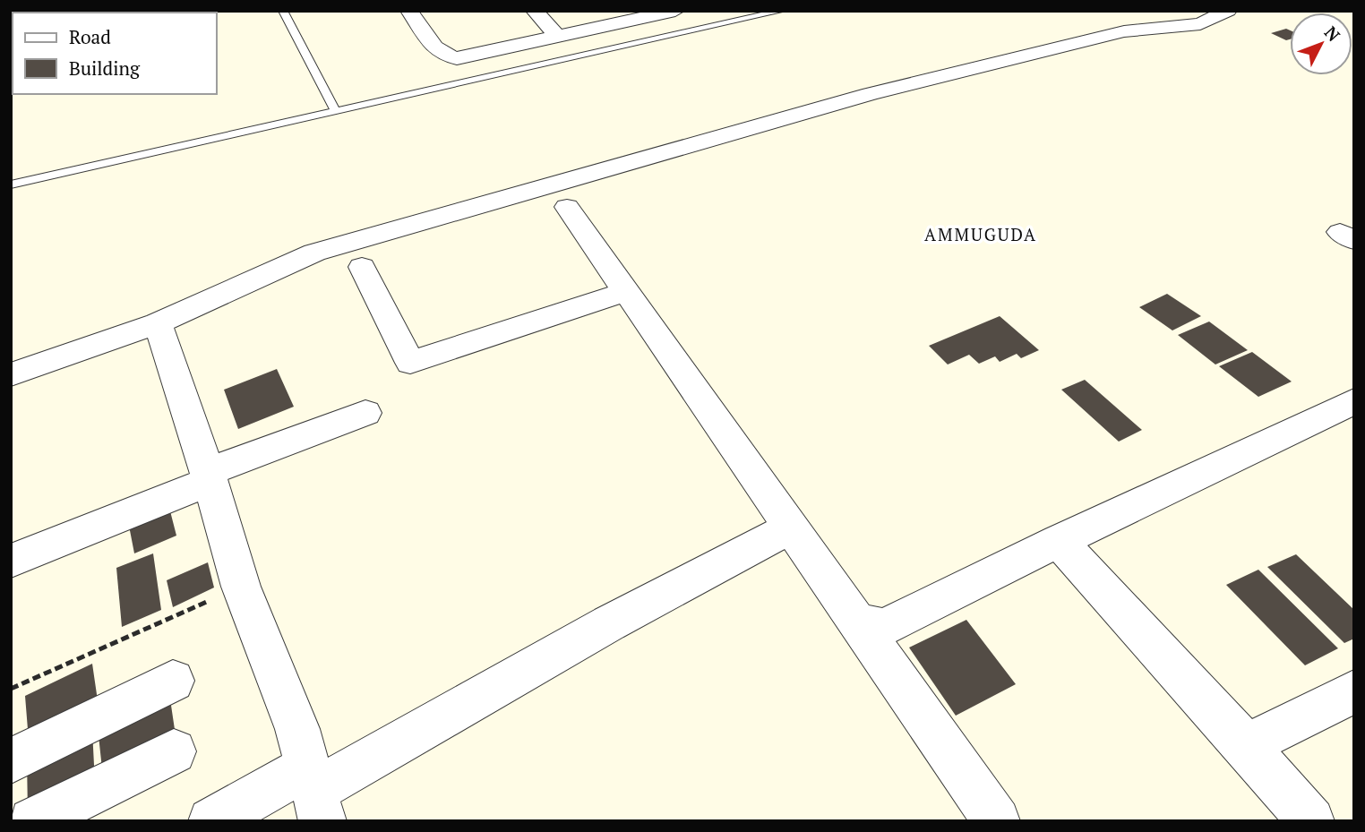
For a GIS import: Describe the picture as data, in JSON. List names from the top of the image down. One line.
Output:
{"districts":["AMMUGUDA"],"legend":["Road","Building"],"north":"top right"}
